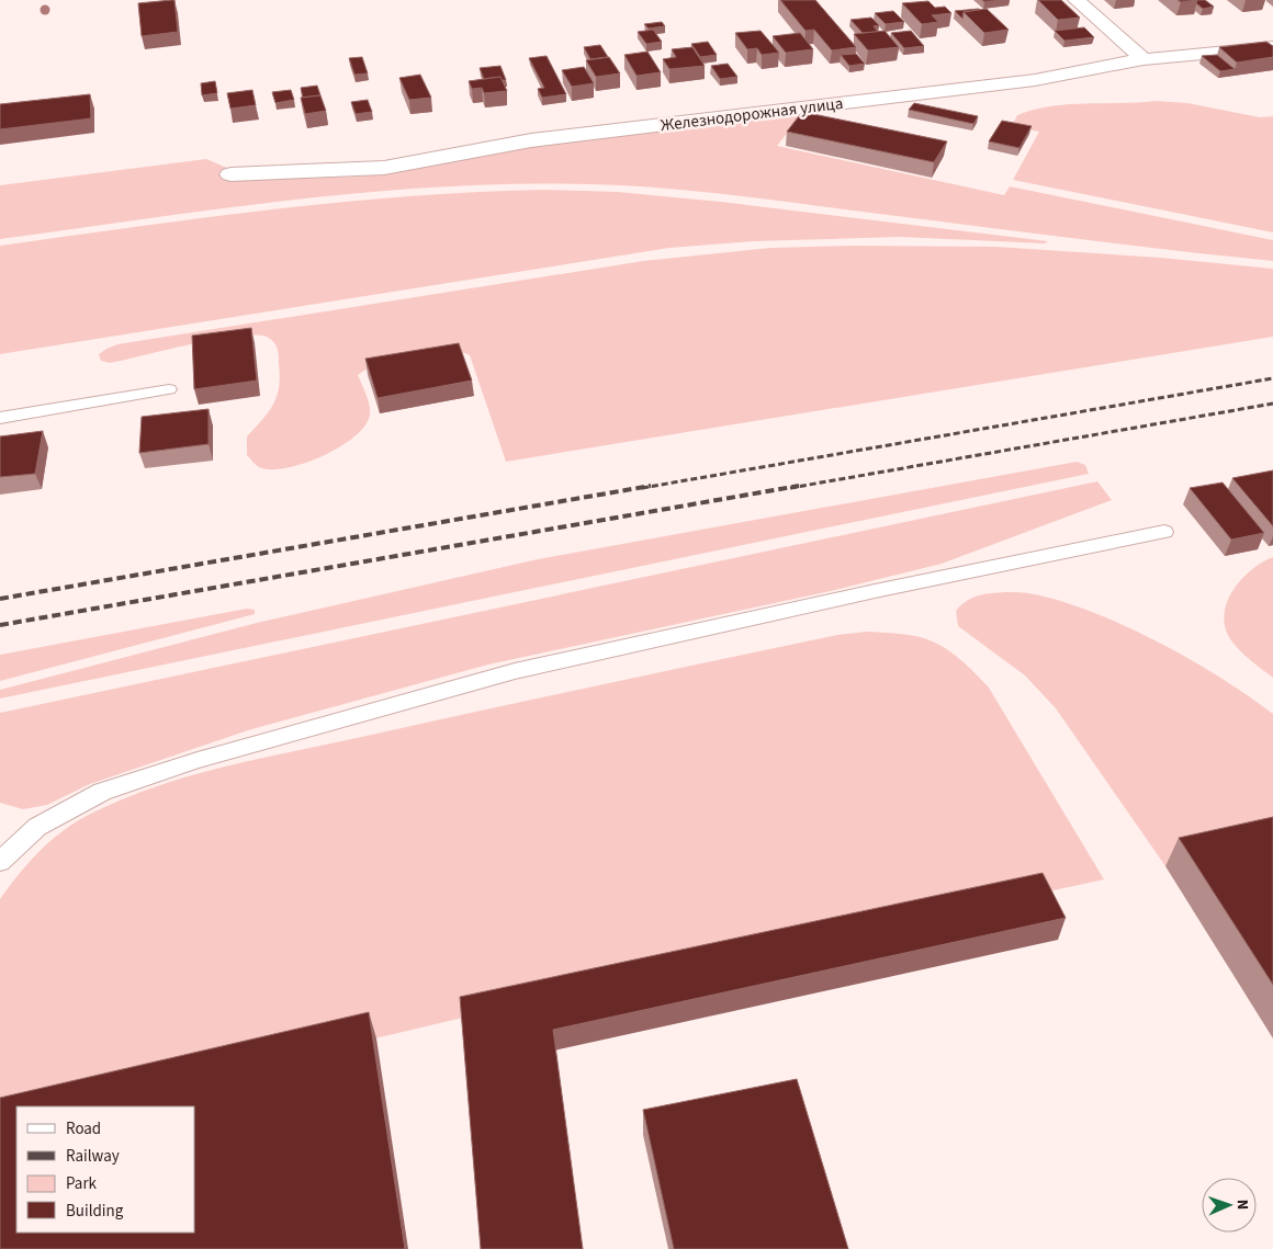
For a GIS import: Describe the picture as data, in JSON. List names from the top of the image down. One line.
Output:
{"streets":{"street":["Железнодорожная улица"]},"legend":["Road","Railway","Park","Building"],"north":"right"}
